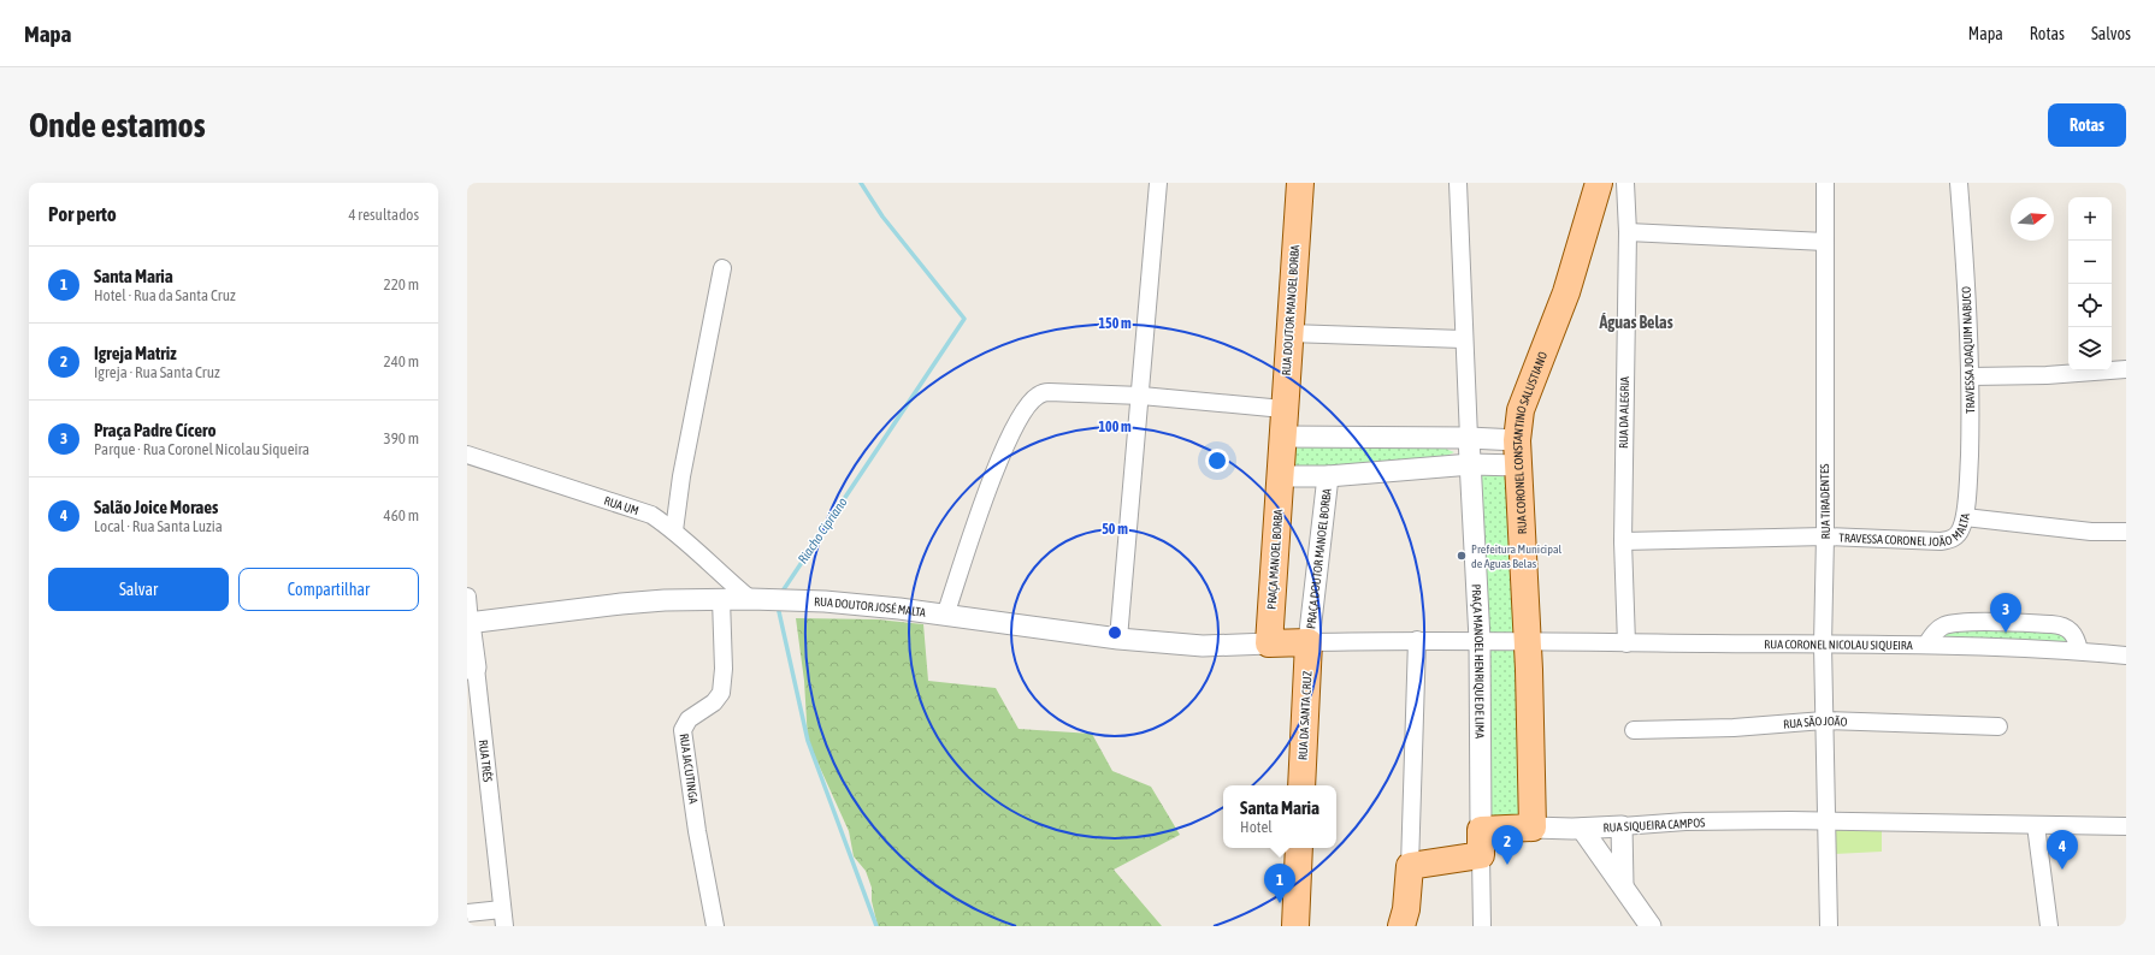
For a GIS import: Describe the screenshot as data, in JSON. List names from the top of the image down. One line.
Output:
{"streets":{"main road":["RUA DOUTOR MANOEL BORBA","RUA CORONEL CONSTANTINO SALUSTIANO","PRAÇA MANOEL BORBA","RUA DA SANTA CRUZ","RUA SIQUEIRA CAMPOS"],"street":["TRAVESSA JOAQUIM NABUCO","RUA DA ALEGRIA","RUA TIRADENTES","RUA UM","TRAVESSA CORONEL JOÃO MALTA","PRAÇA DOUTOR MANOEL BORBA","RUA DOUTOR JOSÉ MALTA","RUA CORONEL NICOLAU SIQUEIRA","PRAÇA MANOEL HENRIQUE DE LIMA","RUA SÃO JOÃO","RUA TRÊS","RUA JACUTINGA"]},"crossings":[["RUA DOUTOR MANOEL BORBA","PRAÇA MANOEL BORBA"],["TRAVESSA JOAQUIM NABUCO","TRAVESSA CORONEL JOÃO MALTA"],["RUA DA ALEGRIA","TRAVESSA CORONEL JOÃO MALTA"],["RUA DA ALEGRIA","RUA CORONEL NICOLAU SIQUEIRA"],["RUA CORONEL CONSTANTINO SALUSTIANO","RUA CORONEL NICOLAU SIQUEIRA"],["RUA CORONEL CONSTANTINO SALUSTIANO","RUA SIQUEIRA CAMPOS"],["RUA TIRADENTES","TRAVESSA CORONEL JOÃO MALTA"],["RUA TIRADENTES","RUA CORONEL NICOLAU SIQUEIRA"],["RUA TIRADENTES","RUA SÃO JOÃO"],["RUA TIRADENTES","RUA SIQUEIRA CAMPOS"],["RUA UM","RUA DOUTOR JOSÉ MALTA"],["PRAÇA MANOEL BORBA","RUA DOUTOR JOSÉ MALTA"],["PRAÇA DOUTOR MANOEL BORBA","RUA CORONEL NICOLAU SIQUEIRA"],["PRAÇA DOUTOR MANOEL BORBA","RUA DA SANTA CRUZ"],["RUA DOUTOR JOSÉ MALTA","RUA TRÊS"],["RUA DOUTOR JOSÉ MALTA","RUA JACUTINGA"],["RUA CORONEL NICOLAU SIQUEIRA","PRAÇA MANOEL HENRIQUE DE LIMA"],["RUA CORONEL NICOLAU SIQUEIRA","RUA DA SANTA CRUZ"],["PRAÇA MANOEL HENRIQUE DE LIMA","RUA SIQUEIRA CAMPOS"]],"districts":["Águas Belas"],"water":["Riacho Cipriano"],"places":["Prefeitura Municipal de Aguas Belas"],"north":"right","page":{"header":"Mapa","nav":["Mapa","Rotas","Salvos"],"buttons":["Rotas",["Salvar","Compartilhar"]],"title":"Onde estamos","heading":["Por perto","4 resultados"],"map_buttons":["+","−"],"list":[{"mark":"1","name":"Santa Maria","note":"Hotel · Rua da Santa Cruz","value":"220 m"},{"mark":"2","name":"Igreja Matriz","note":"Igreja · Rua Santa Cruz","value":"240 m"},{"mark":"3","name":"Praça Padre Cícero","note":"Parque · Rua Coronel Nicolau Siqueira","value":"390 m"},{"mark":"4","name":"Salão Joice Moraes","note":"Local · Rua Santa Luzia","value":"460 m"}],"pins":["3","2","4","1"],"popup":["Santa Maria","Hotel"]},"rings":["150 m","100 m","50 m"]}
